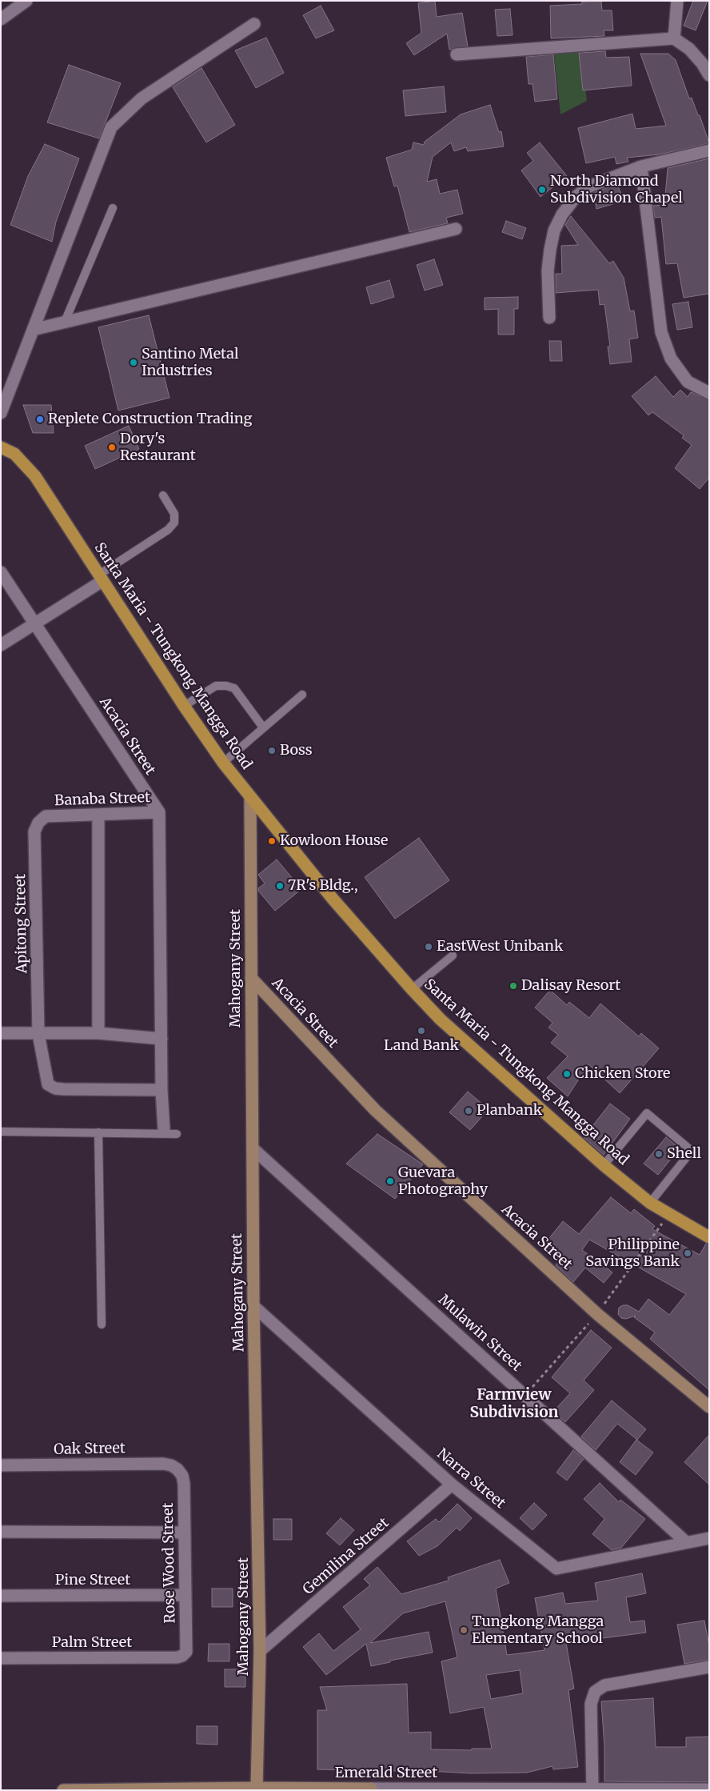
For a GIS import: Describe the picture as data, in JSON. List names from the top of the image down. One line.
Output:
{"streets":{"main road":["Santa Maria - Tungkong Mangga Road"],"street":["Acacia Street","Banaba Street","Apitong Street","Mahogany Street","Mulawin Street","Oak Street","Narra Street","Gemilina Street","Rose Wood Street","Pine Street","Palm Street","Emerald Street"]},"crossings":[["Santa Maria - Tungkong Mangga Road","Mahogany Street"],["Acacia Street","Banaba Street"],["Acacia Street","Mahogany Street"],["Banaba Street","Apitong Street"],["Mahogany Street","Mulawin Street"],["Mahogany Street","Narra Street"],["Mahogany Street","Gemilina Street"],["Mahogany Street","Emerald Street"],["Mulawin Street","Narra Street"],["Oak Street","Rose Wood Street"],["Narra Street","Gemilina Street"],["Rose Wood Street","Pine Street"],["Rose Wood Street","Palm Street"]],"districts":["Farmview Subdivision"],"places":["North Diamond Subdivision Chapel","Santino Metal Industries","Replete Construction Trading","Dory's Restaurant","Boss","Kowloon House","7R's Bldg.,","EastWest Unibank","Dalisay Resort","Land Bank","Chicken Store","Planbank","Shell","Guevara Photography","Philippine Savings Bank","Tungkong Mangga Elementary School"]}
